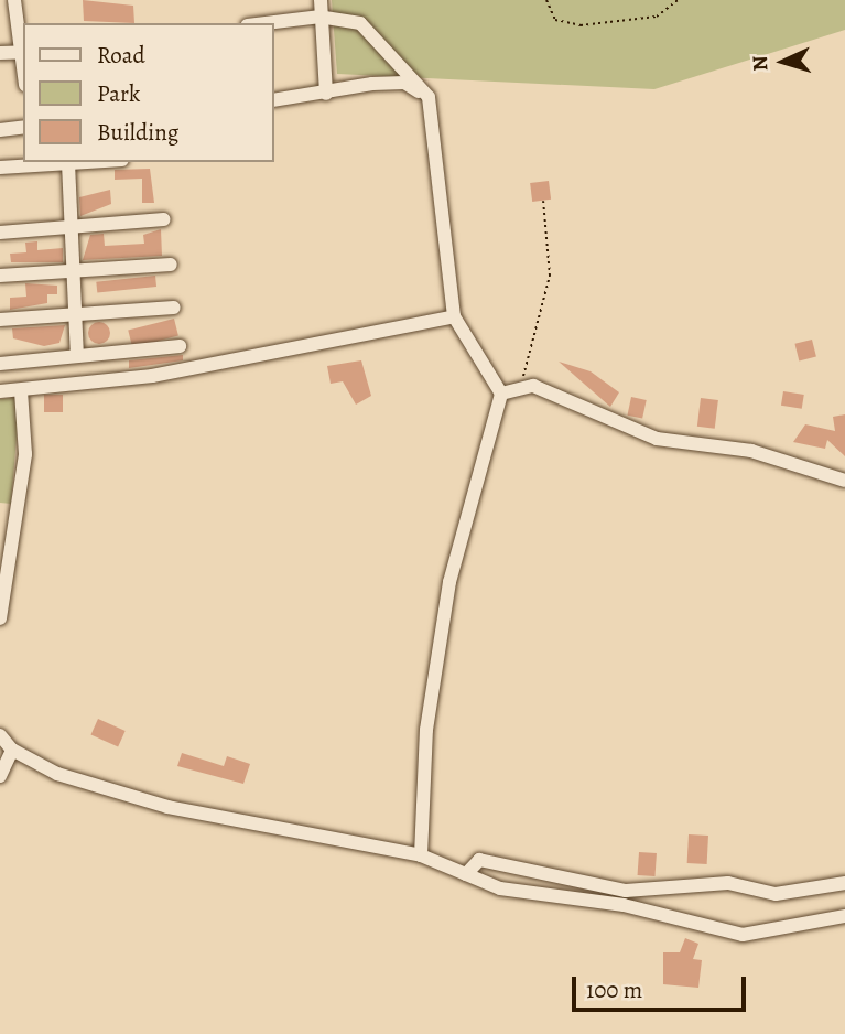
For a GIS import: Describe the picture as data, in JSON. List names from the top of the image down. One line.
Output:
{"legend":["Road","Park","Building"],"scale_bar":"100 m","north":"left"}
